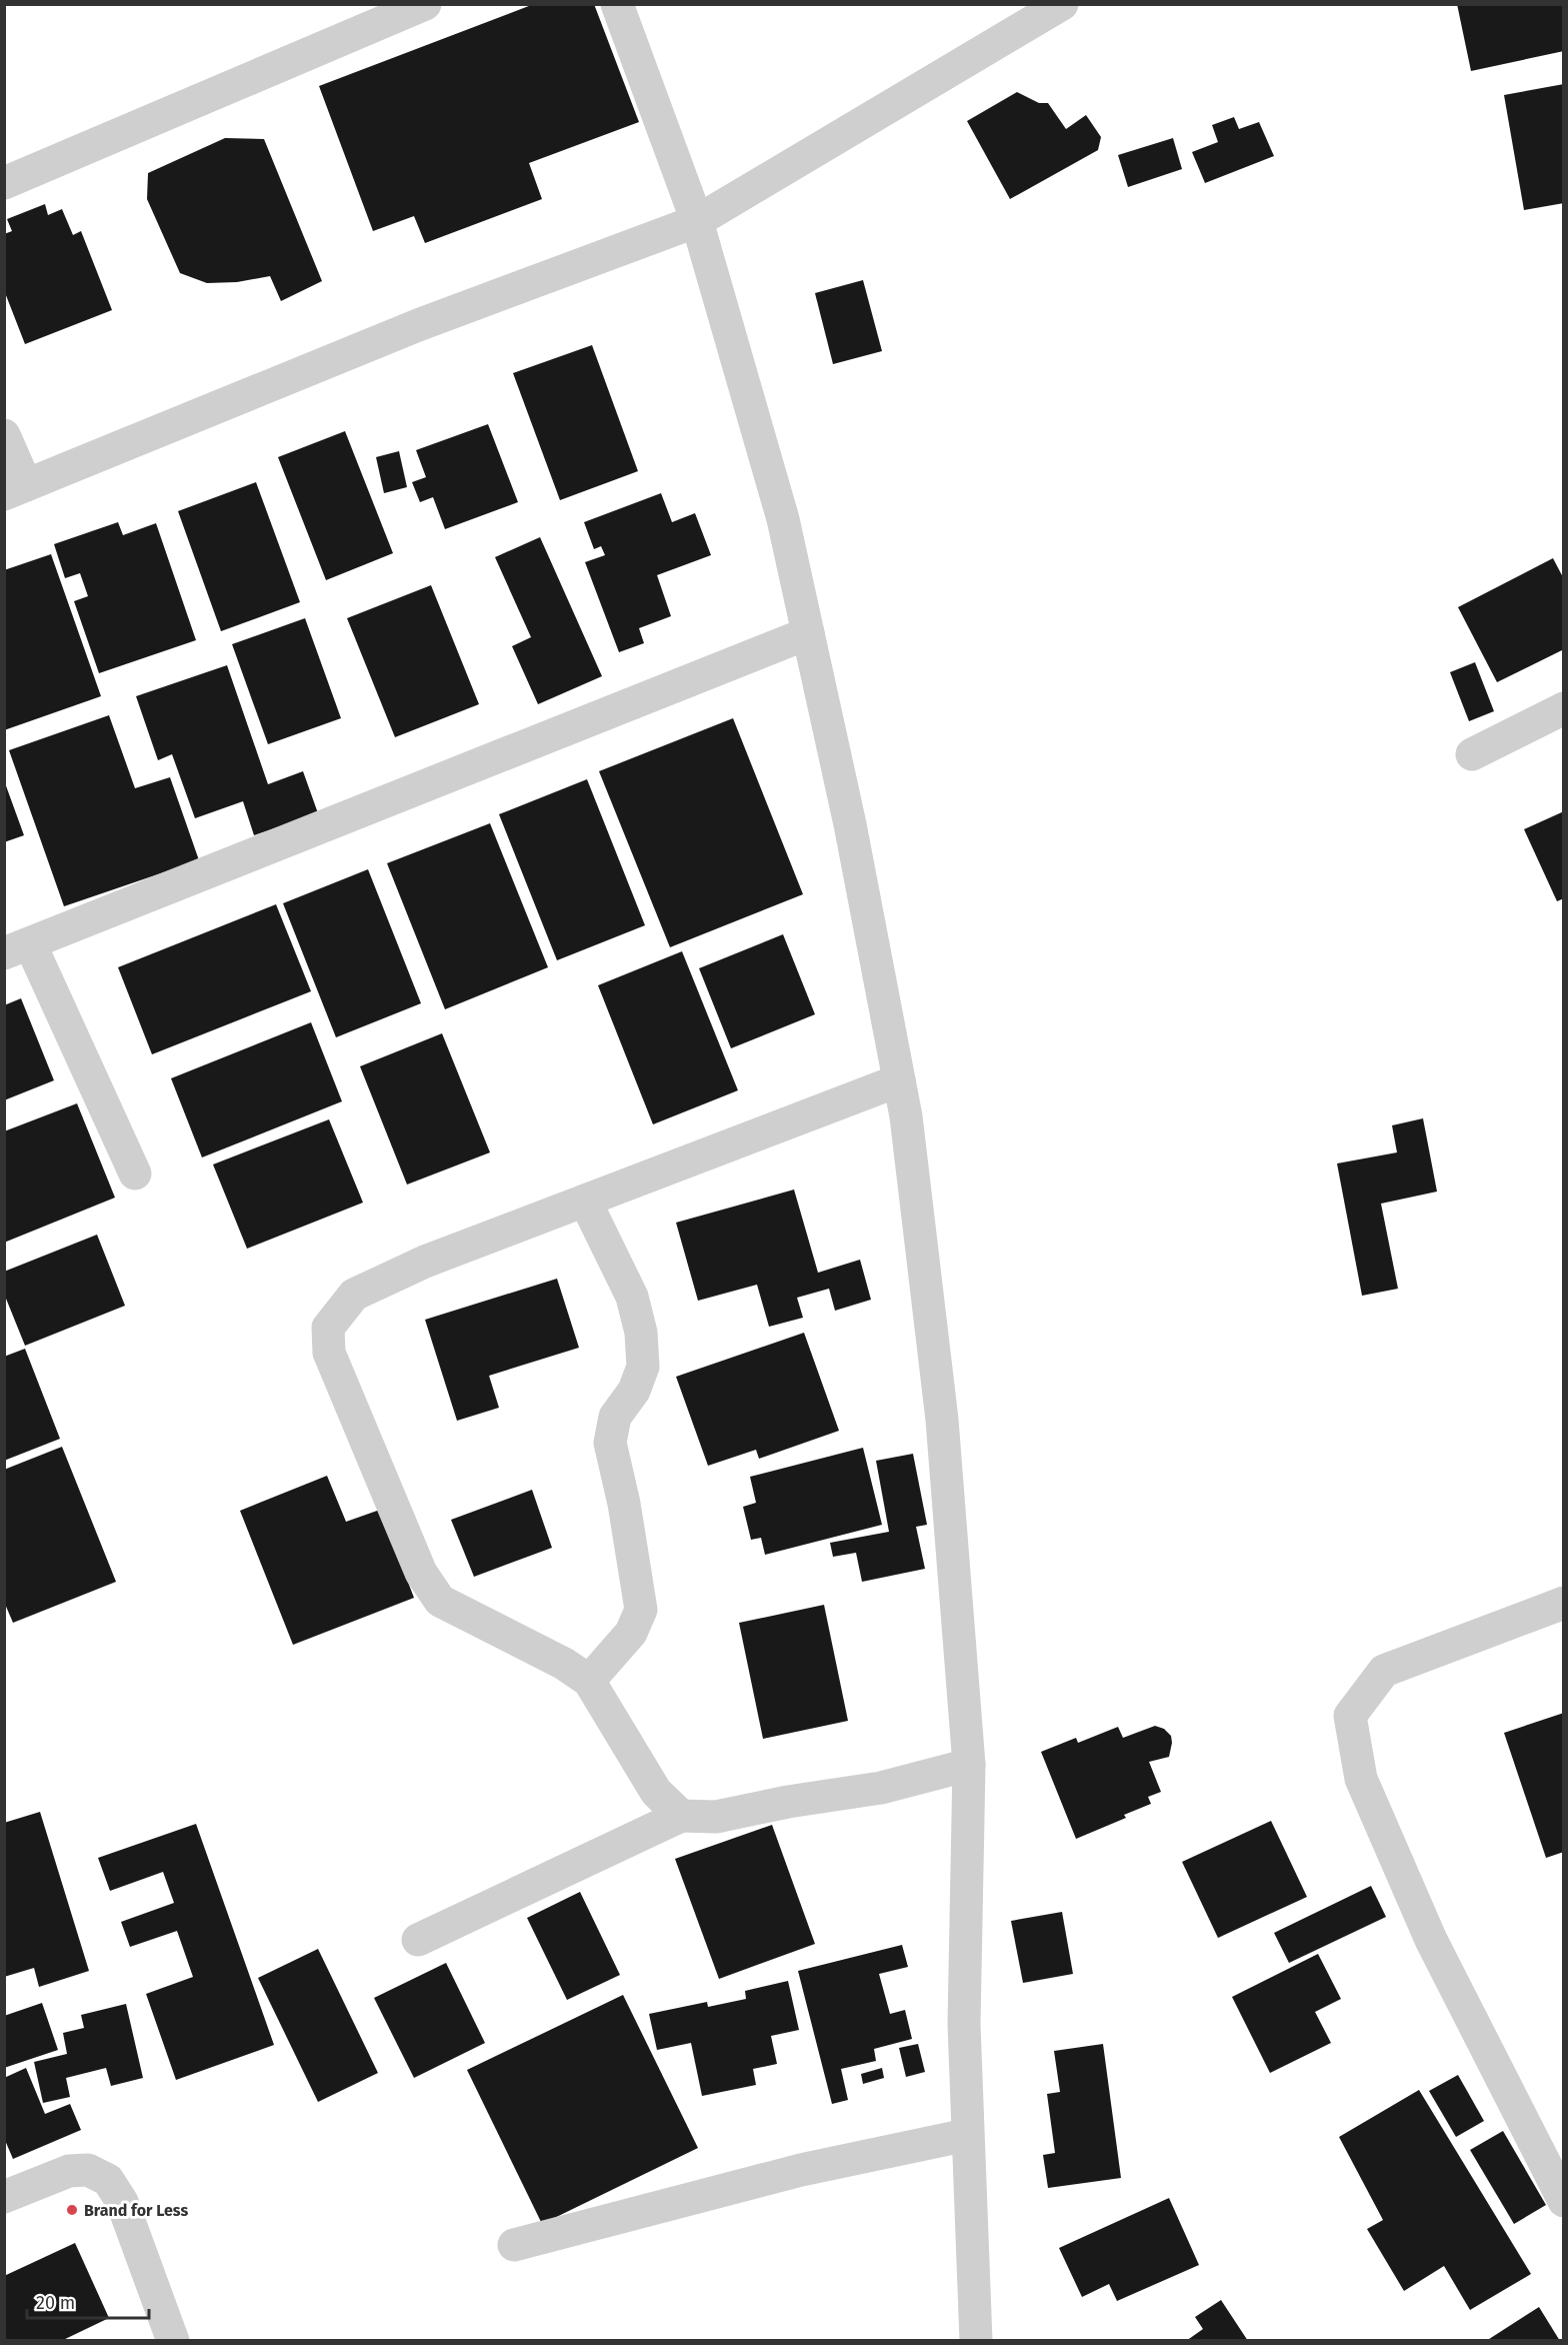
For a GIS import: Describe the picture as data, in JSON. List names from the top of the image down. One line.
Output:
{"places":["Brand for Less"],"scale_bar":"20 m"}
